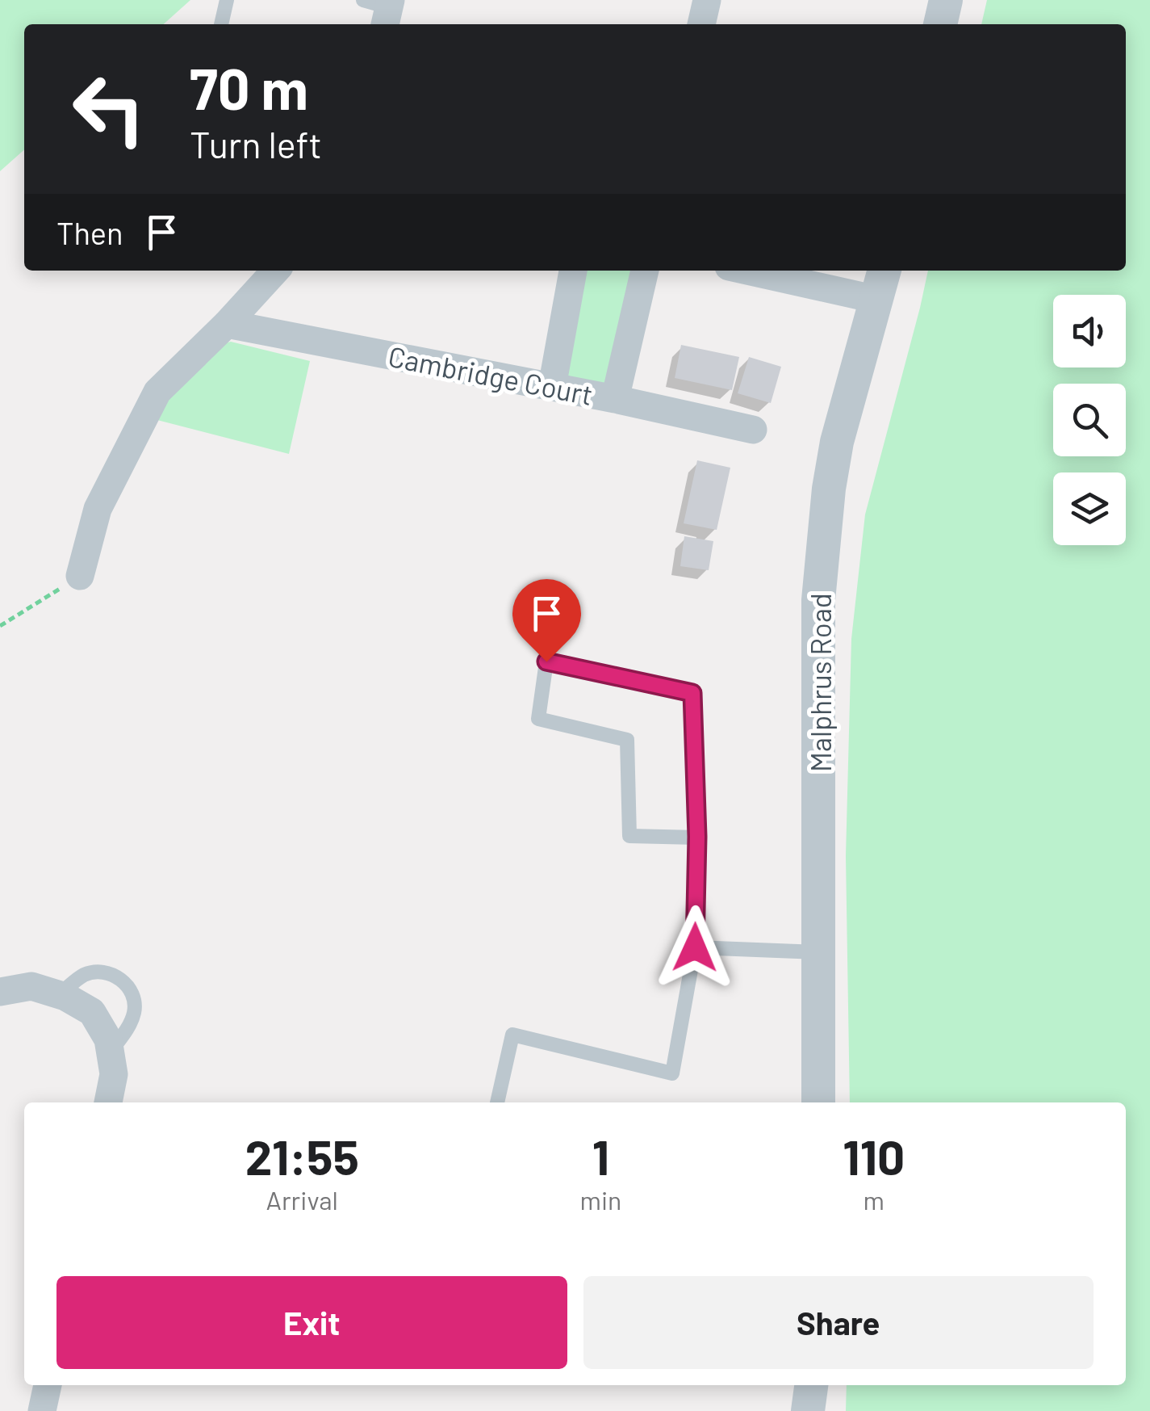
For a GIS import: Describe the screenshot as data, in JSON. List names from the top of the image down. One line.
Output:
{"streets":{"street":["Cambridge Court","Malphrus Road"]},"page":{"turn":["70 m","Turn left"],"then":"Then","eta":["21:55","Arrival","1","min","110","m"],"buttons":["Exit","Share"]}}
